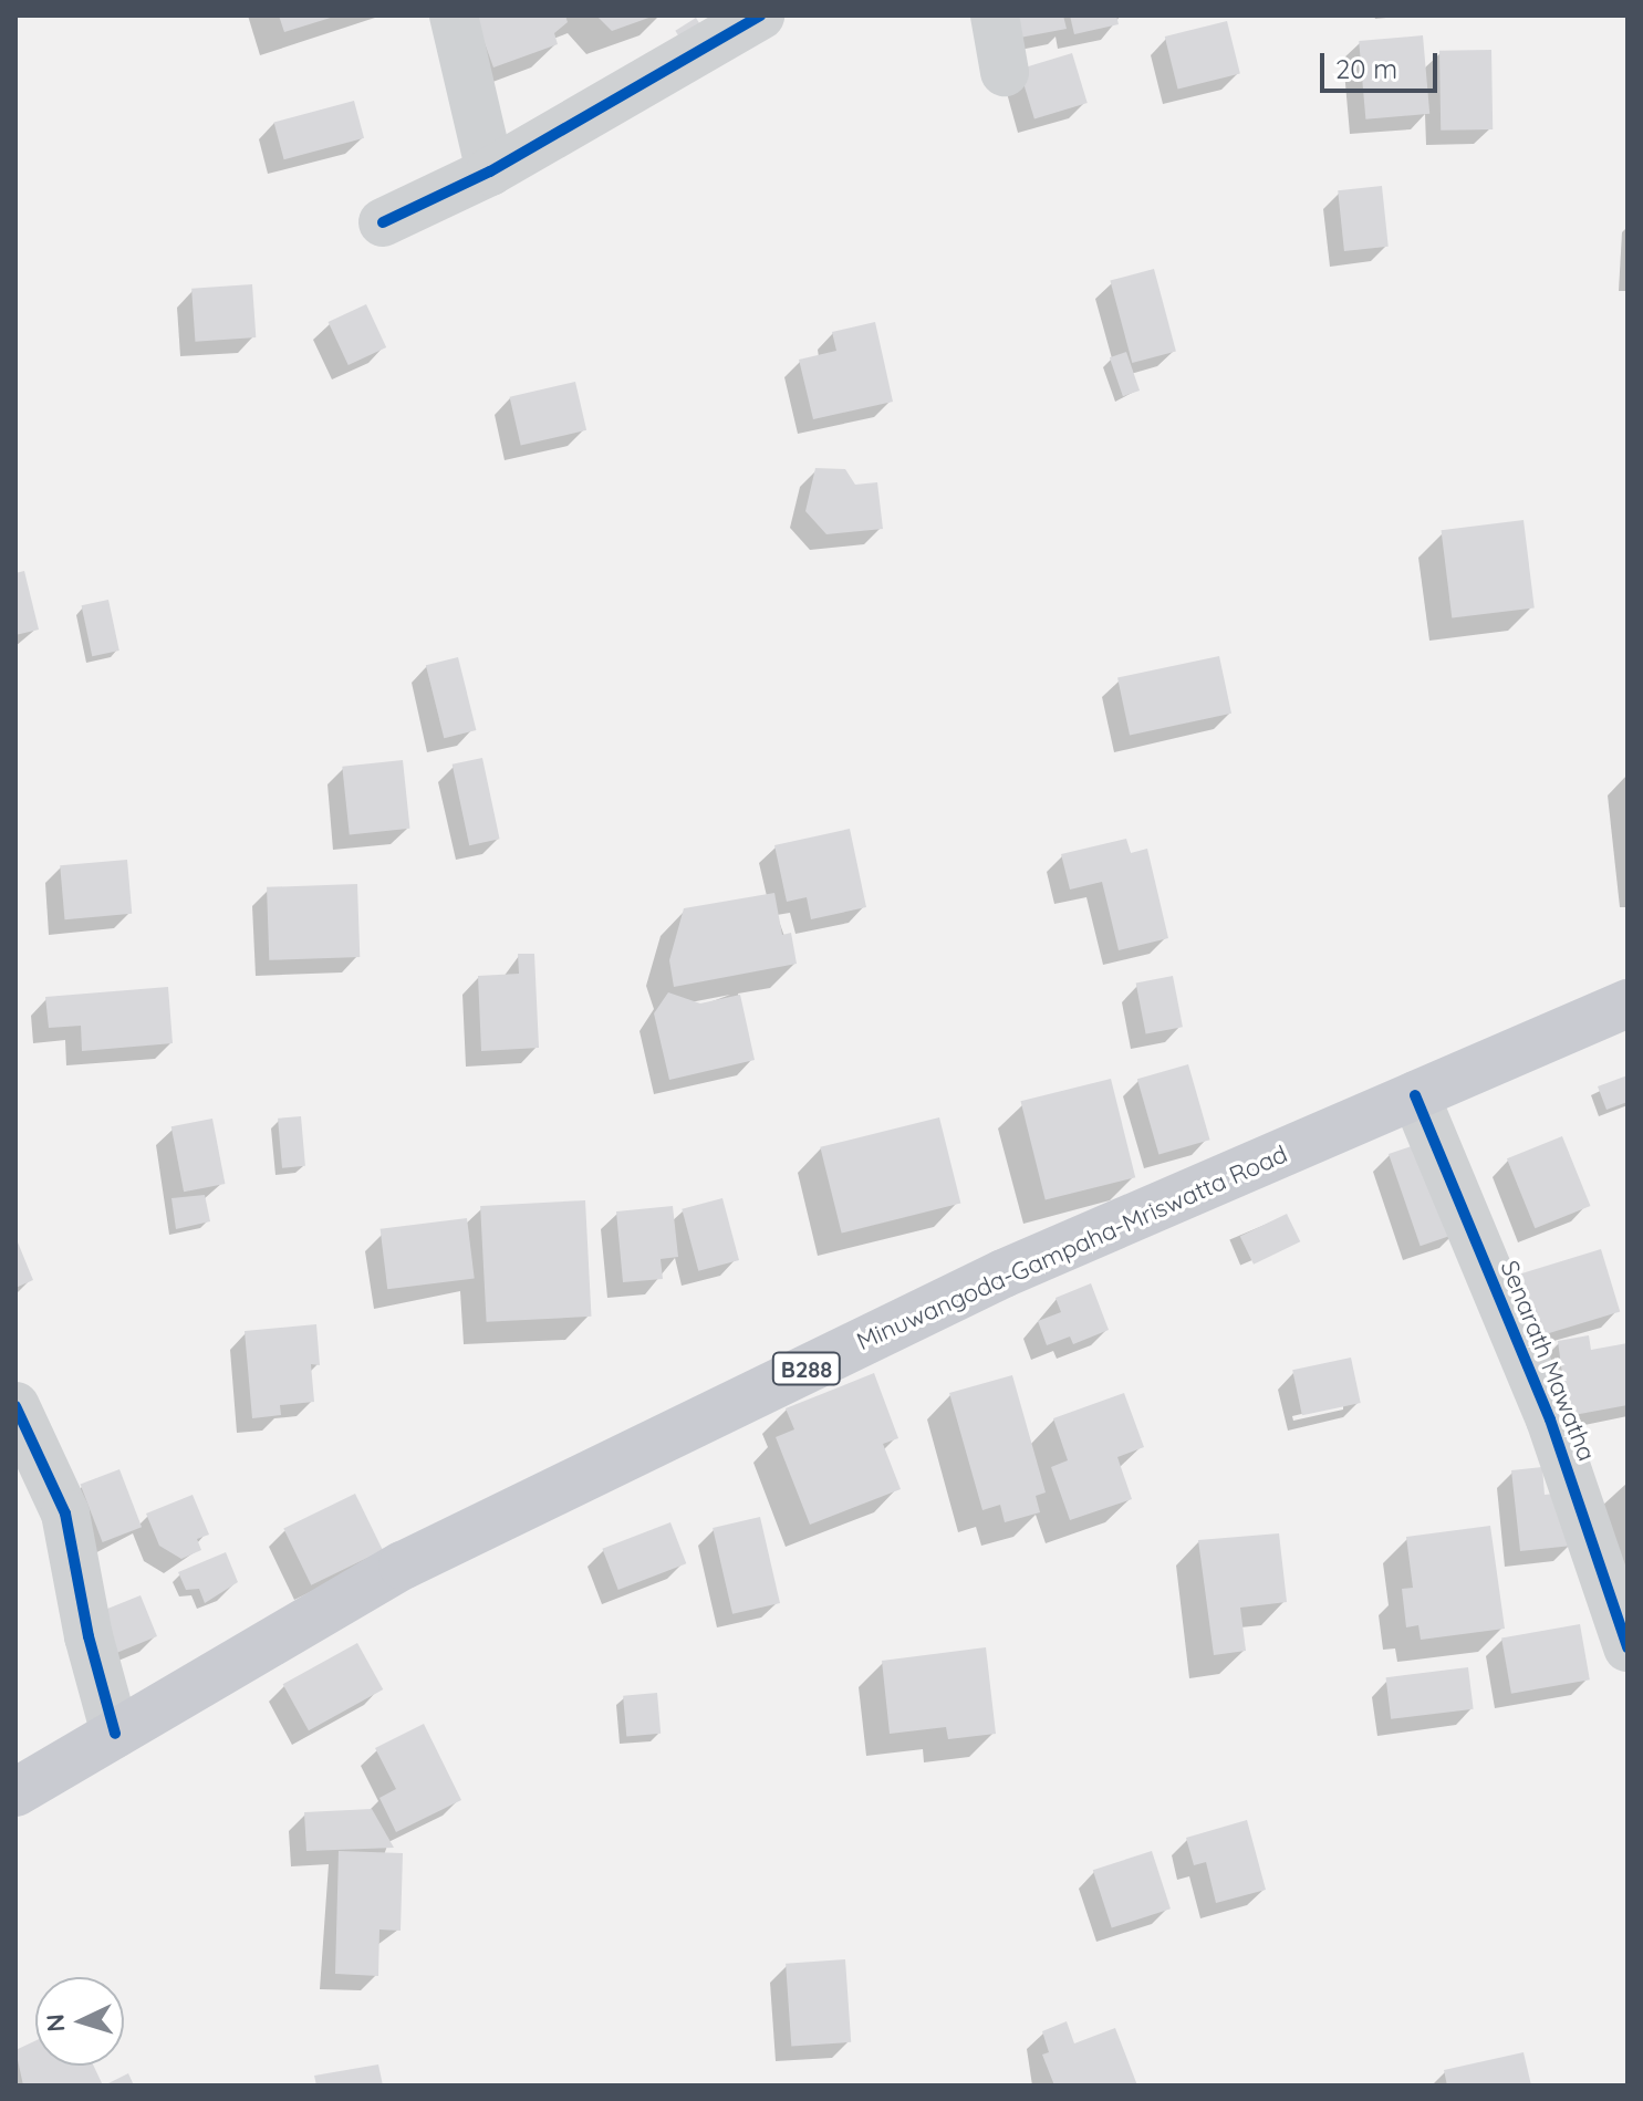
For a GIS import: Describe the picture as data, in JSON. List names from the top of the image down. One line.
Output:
{"streets":{"main road":["Minuwangoda-Gampaha-Mriswatta Road","B288"],"street":["Senarath Mawatha"]},"crossings":[["Minuwangoda-Gampaha-Mriswatta Road","Senarath Mawatha"]],"scale_bar":"20 m","north":"left"}
